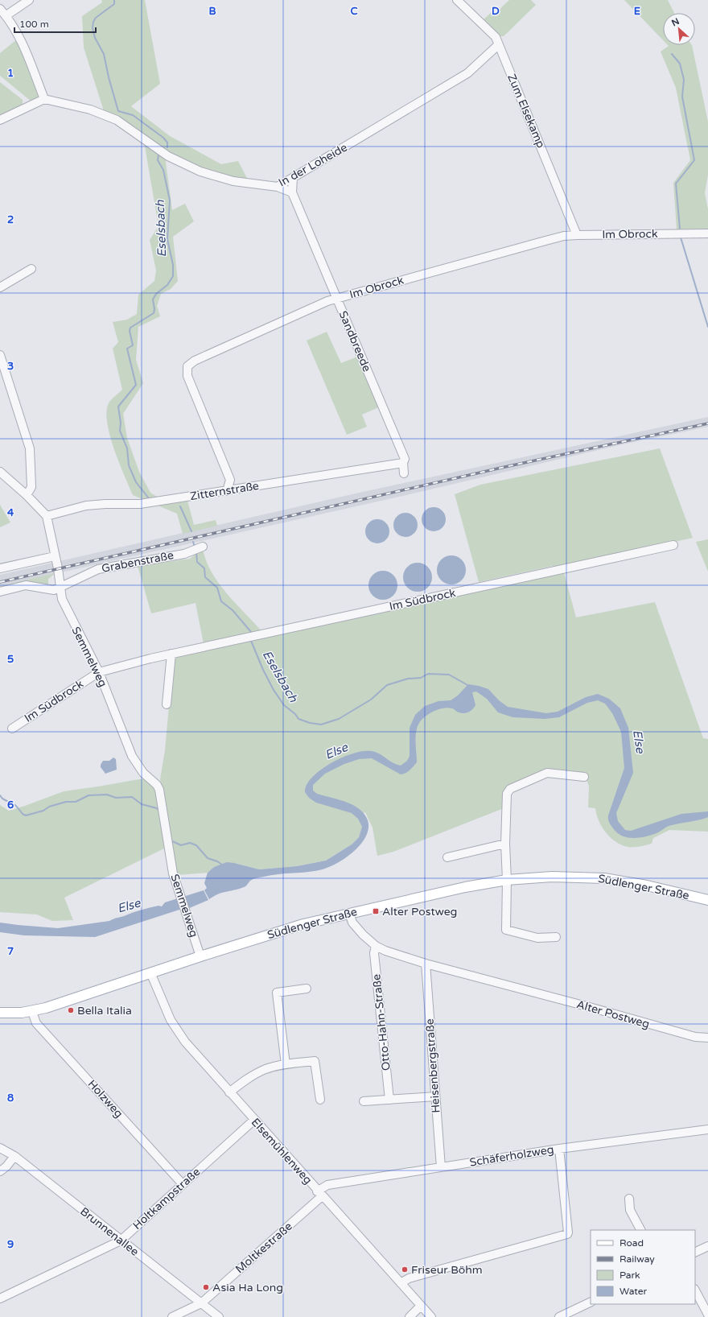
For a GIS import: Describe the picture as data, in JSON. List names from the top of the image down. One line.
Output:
{"streets":{"main road":["Südlenger Straße"],"street":["Zum Elsekamp","In der Loheide","Im Obrock","Sandbreede","Zitternstraße","Grabenstraße","Im Südbrock","Semmelweg","Alter Postweg","Otto-Hahn-Straße","Heisenbergstraße","Holzweg","Elsemühlenweg","Schäferholzweg","Holtkampstraße","Brunnenallee","Moltkestraße"]},"crossings":[["Zum Elsekamp","In der Loheide"],["Zum Elsekamp","Im Obrock"],["In der Loheide","Sandbreede"],["Im Obrock","Sandbreede"],["Im Obrock","Zitternstraße"],["Sandbreede","Zitternstraße"],["Zitternstraße","Semmelweg"],["Grabenstraße","Semmelweg"],["Im Südbrock","Semmelweg"],["Semmelweg","Südlenger Straße"],["Südlenger Straße","Alter Postweg"],["Südlenger Straße","Holzweg"],["Südlenger Straße","Elsemühlenweg"],["Alter Postweg","Otto-Hahn-Straße"],["Alter Postweg","Heisenbergstraße"],["Heisenbergstraße","Schäferholzweg"],["Holzweg","Holtkampstraße"],["Elsemühlenweg","Schäferholzweg"],["Elsemühlenweg","Holtkampstraße"],["Elsemühlenweg","Moltkestraße"],["Schäferholzweg","Moltkestraße"],["Holtkampstraße","Brunnenallee"],["Brunnenallee","Moltkestraße"]],"water":["Eselsbach","Else"],"places":{"transit":["Alter Postweg"],"other":["Bella Italia","Friseur Böhm","Asia Ha Long"]},"legend":["Road","Railway","Park","Water"],"scale_bar":"100 m","north":"top left","grid":{"columns":["B","C","D","E"],"rows":["1","2","3","4","5","6","7","8","9"]}}
